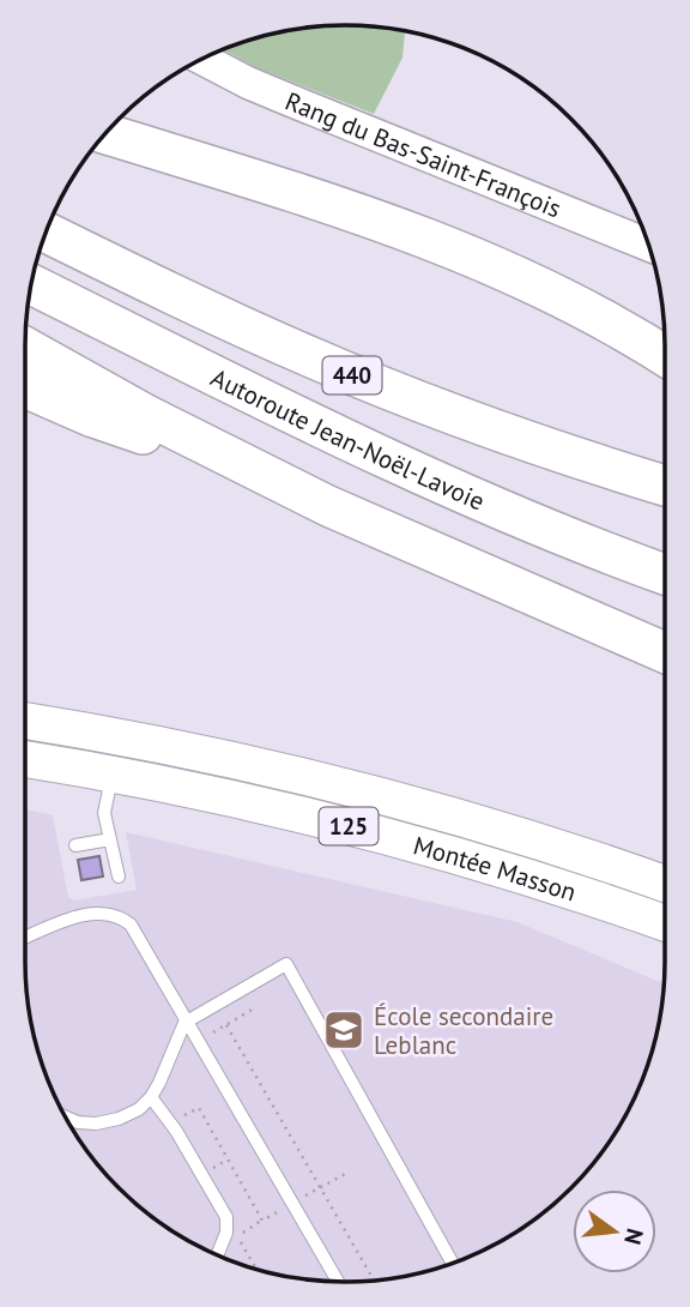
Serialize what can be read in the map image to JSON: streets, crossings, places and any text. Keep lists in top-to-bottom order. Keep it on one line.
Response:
{"streets":{"highway":["440","Autoroute Jean-Noël-Lavoie"],"main road":["125","Montée Masson"],"street":["Rang du Bas-Saint-François"]},"places":{"school or university":["École secondaire Leblanc"]},"north":"right"}
